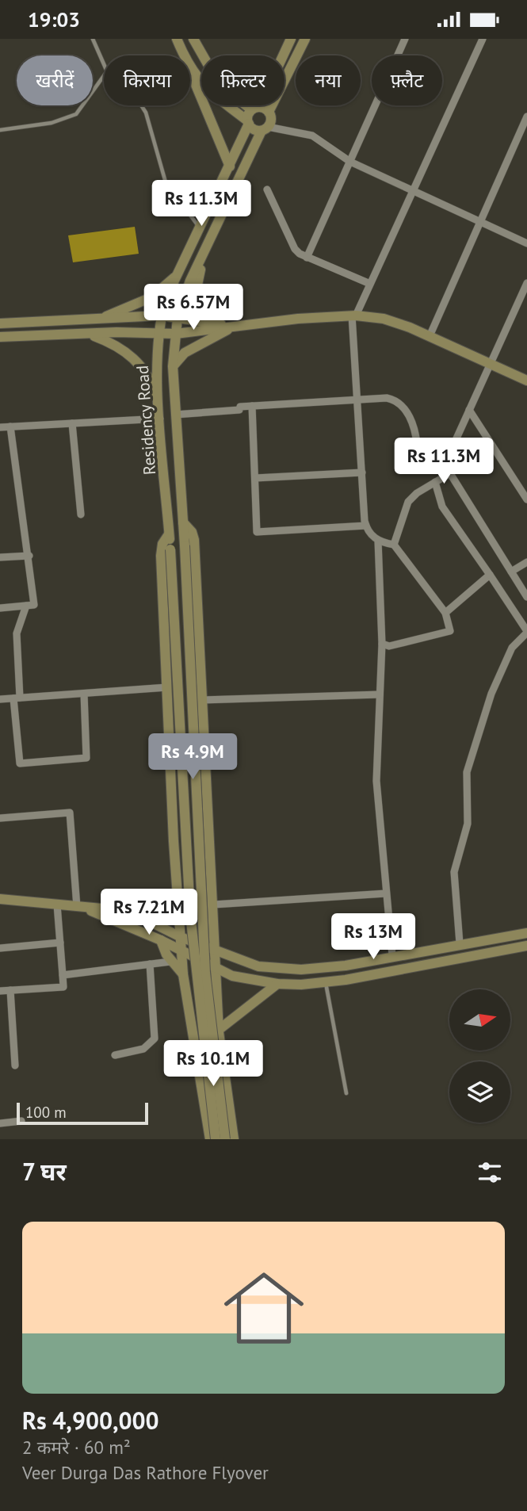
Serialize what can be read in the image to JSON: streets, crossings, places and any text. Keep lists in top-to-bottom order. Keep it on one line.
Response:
{"streets":{"street":["Residency Road"]},"scale_bar":"100 m","north":"right","page":{"status":"19:03","chip":["खरीदें","किराया","फ़िल्टर","नया","फ़्लैट"],"price":["Rs 11.3M","Rs 6.57M","Rs 11.3M","Rs 4.9M","Rs 7.21M","Rs 13M","Rs 10.1M"],"scale":"100 m","heading":"7 घर","list":[{"name":"Rs 4,900,000","note":"2 कमरे · 60 m² · Veer Durga Das Rathore Flyover"}]}}
